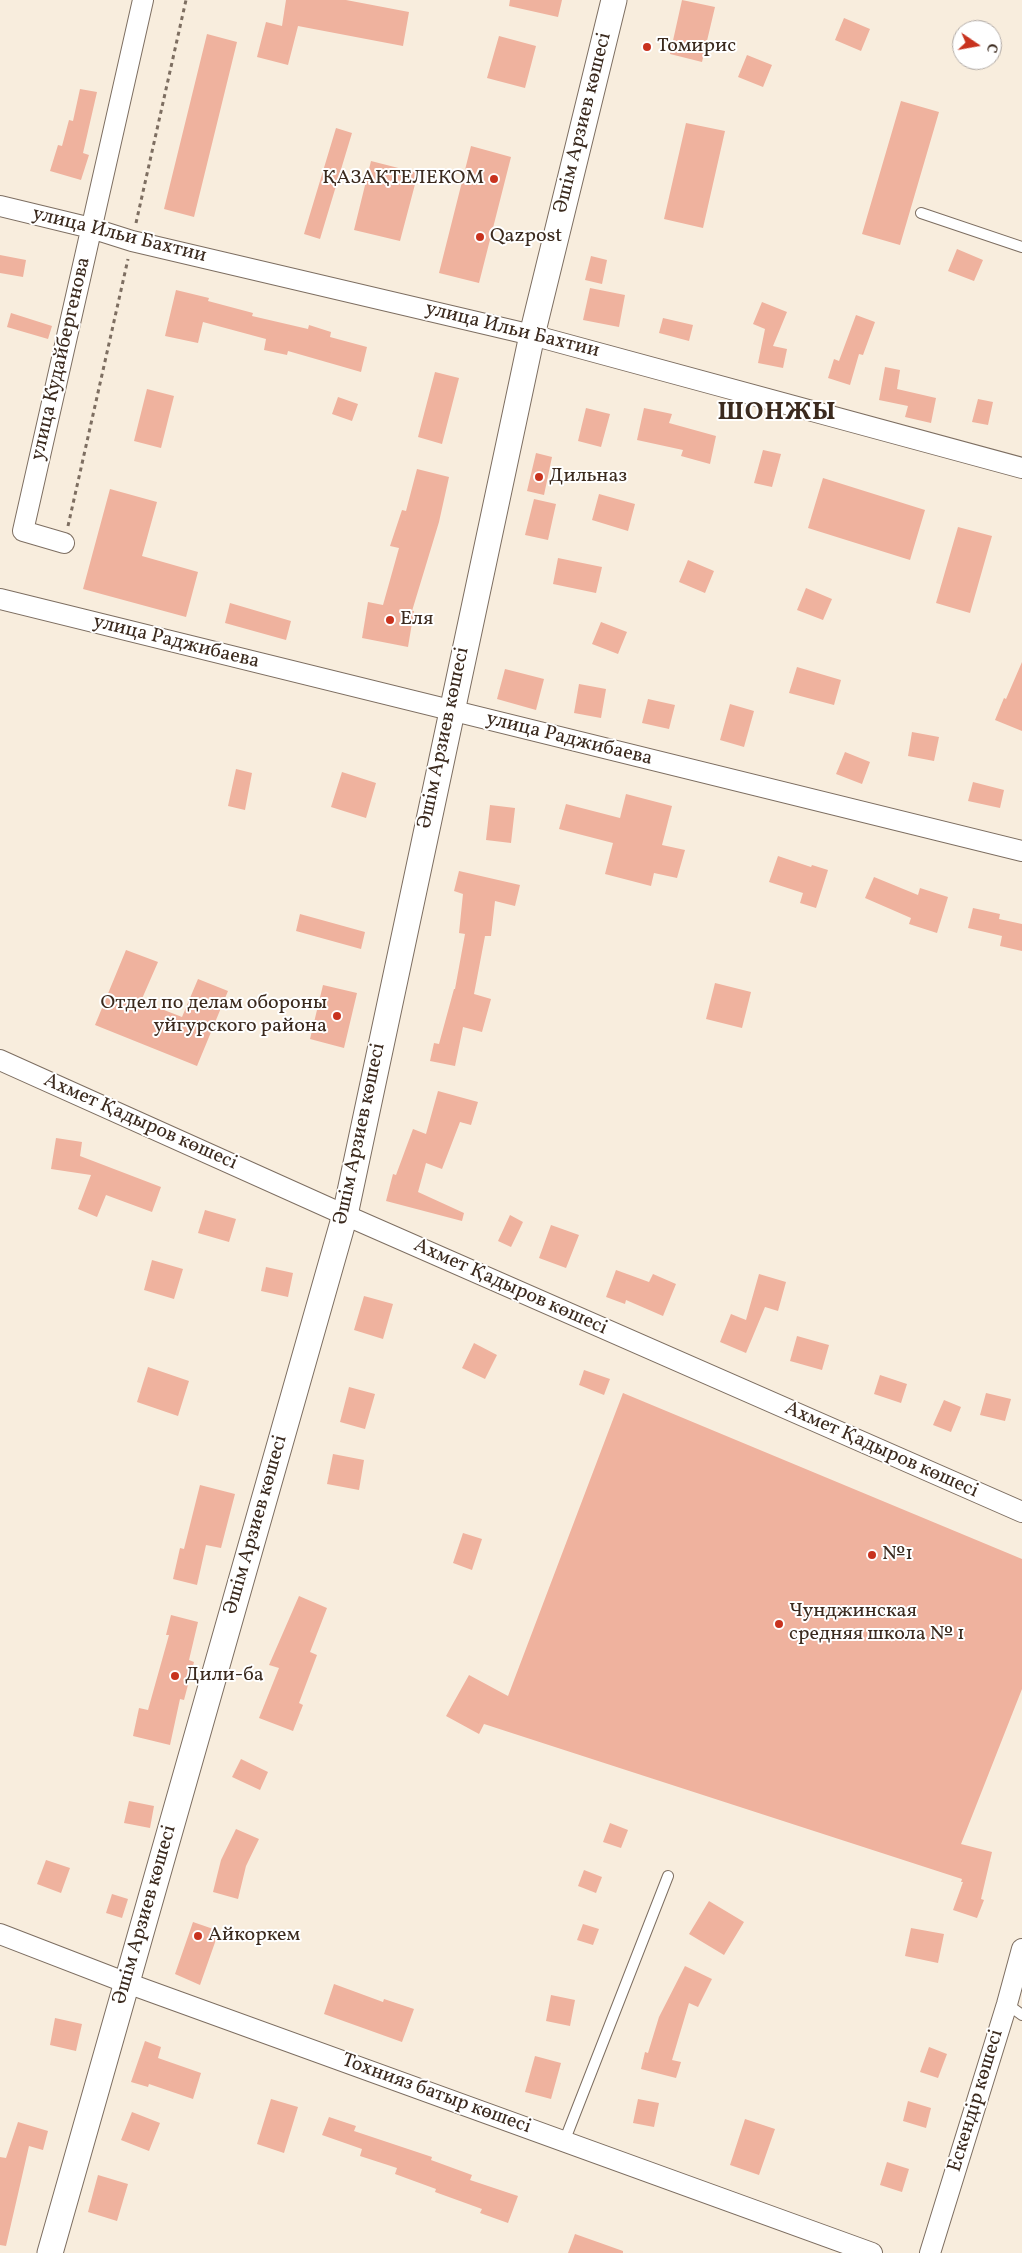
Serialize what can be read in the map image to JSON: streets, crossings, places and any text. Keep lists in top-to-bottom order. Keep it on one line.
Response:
{"streets":{"street":["Әшім Арзиев көшесі","улица Ильи Бахтии","улица Кудайбергенова","улица Раджибаева","Ахмет Қадыров көшесі","Тохнияз батыр көшесі","Ескендір көшесі"]},"crossings":[["Әшім Арзиев көшесі","улица Ильи Бахтии"],["Әшім Арзиев көшесі","улица Раджибаева"],["Әшім Арзиев көшесі","Ахмет Қадыров көшесі"],["Әшім Арзиев көшесі","Тохнияз батыр көшесі"],["улица Ильи Бахтии","улица Кудайбергенова"]],"districts":["ШОНЖЫ"],"places":["Томирис","ҚАЗАҚТЕЛЕКОМ","Qazpost","Дильназ","Еля","Отдел по делам обороны уйгурского района","№1","Чунджинская средняя школа № 1","Дили-ба","Айкоркем"],"north":"right"}
